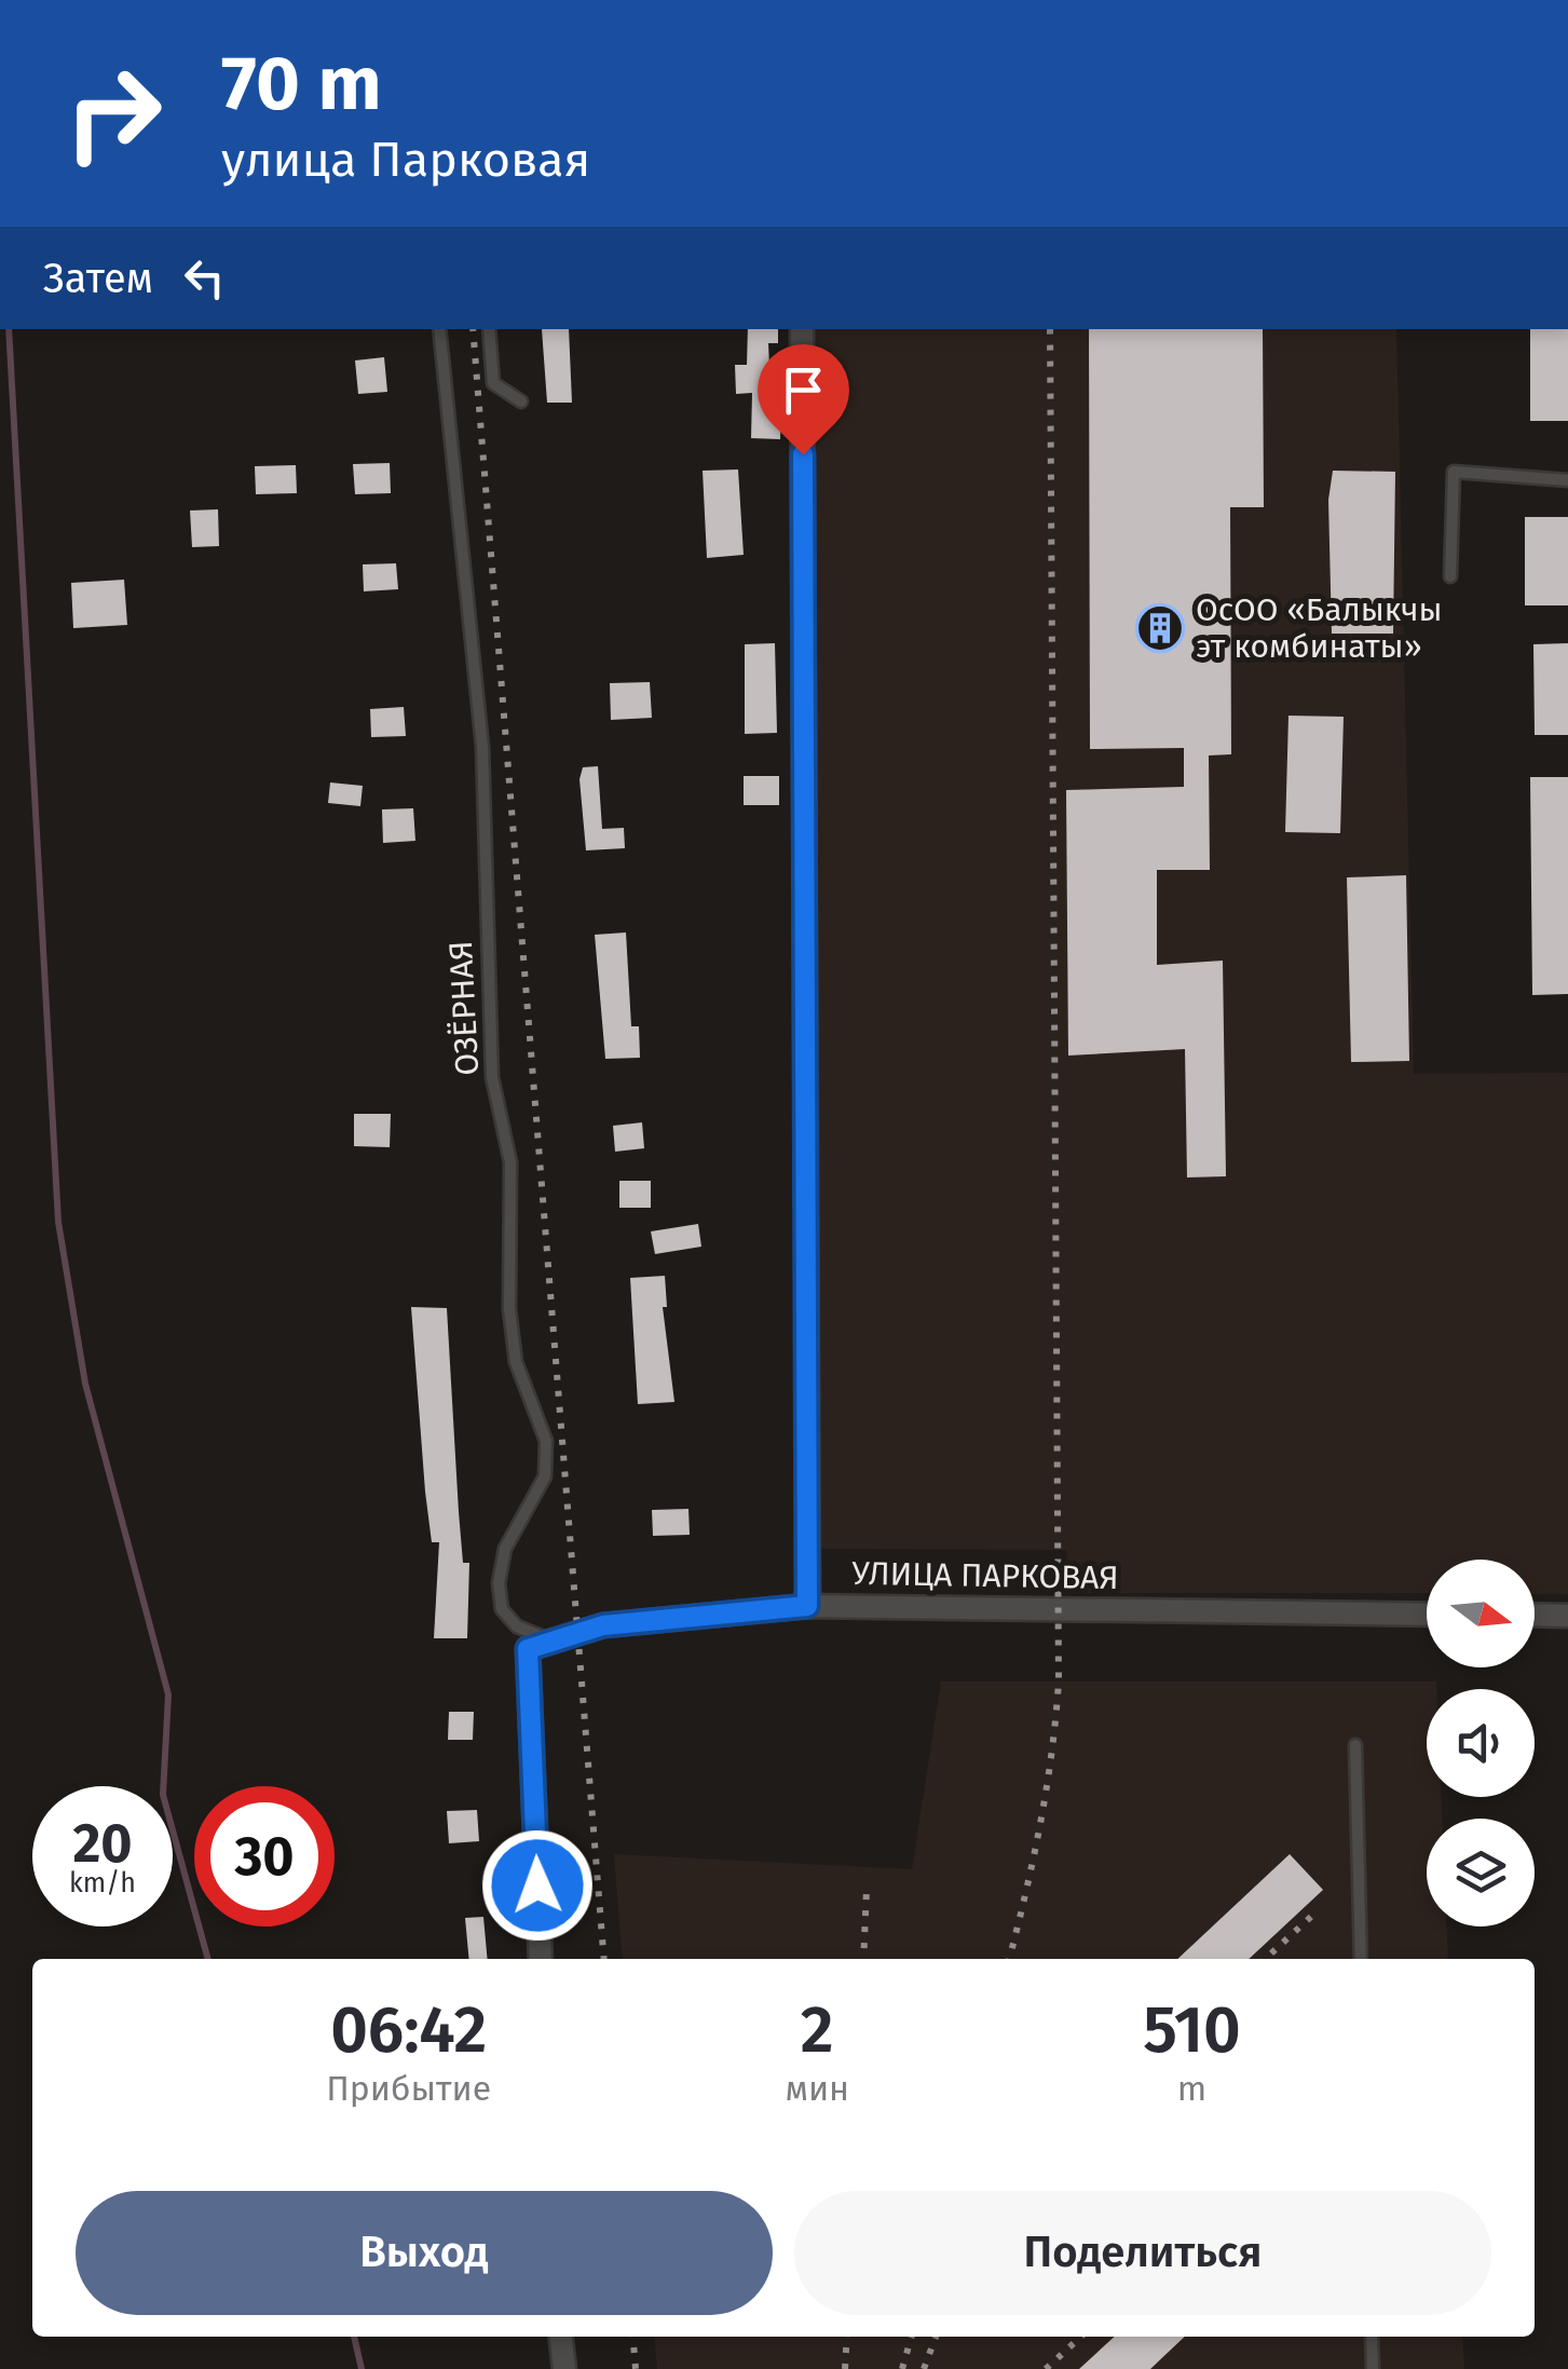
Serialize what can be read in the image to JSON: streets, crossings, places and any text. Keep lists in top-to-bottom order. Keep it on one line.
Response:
{"streets":{"street":["УЛИЦА ПАРКОВАЯ"],"lane":["ОЗЁРНАЯ"]},"crossings":[["ОЗЁРНАЯ","УЛИЦА ПАРКОВАЯ"]],"places":{"building":["ОсОО «Балыкчы эт комбинаты»"]},"north":"right","page":{"turn":["70 m","улица Парковая"],"then":"Затем","speed":"20 km/h","limit":"30","eta":["06:42","Прибытие","2","мин","510","m"],"buttons":["Выход","Поделиться"]}}
